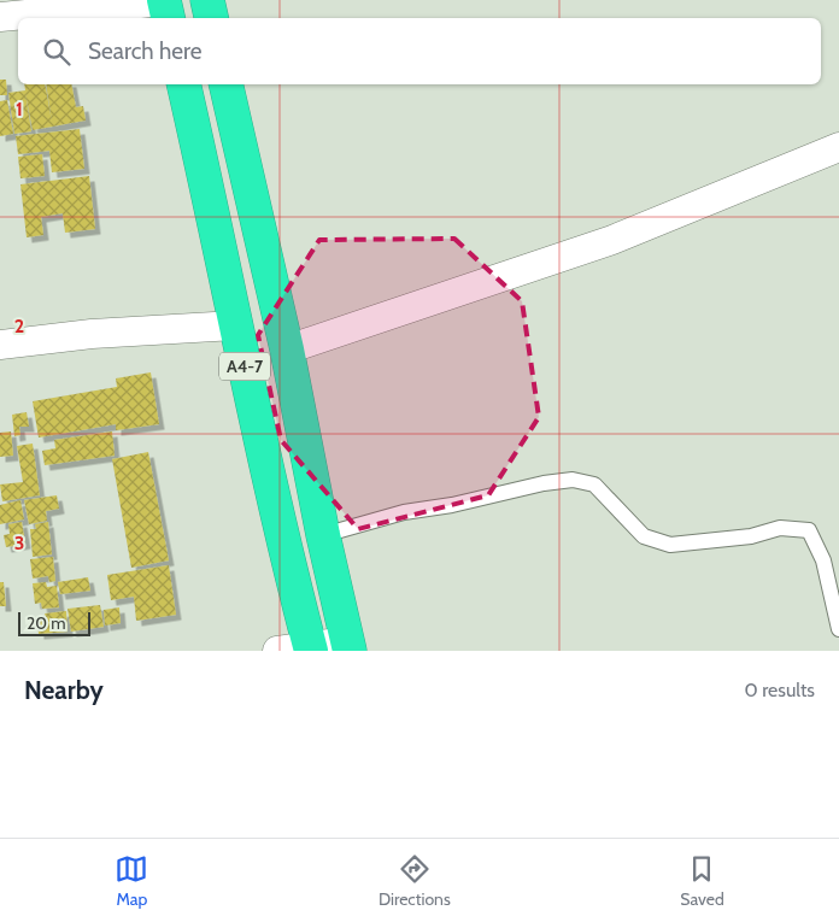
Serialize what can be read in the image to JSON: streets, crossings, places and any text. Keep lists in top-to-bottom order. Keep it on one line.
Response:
{"streets":{"highway":["A4-7"]},"scale_bar":"20 m","page":{"search":"Search here","scale":"20 m","heading":["Nearby","0 results"],"nav":["Map","Directions","Saved"]},"grid":{"rows":["1","2","3"]}}
